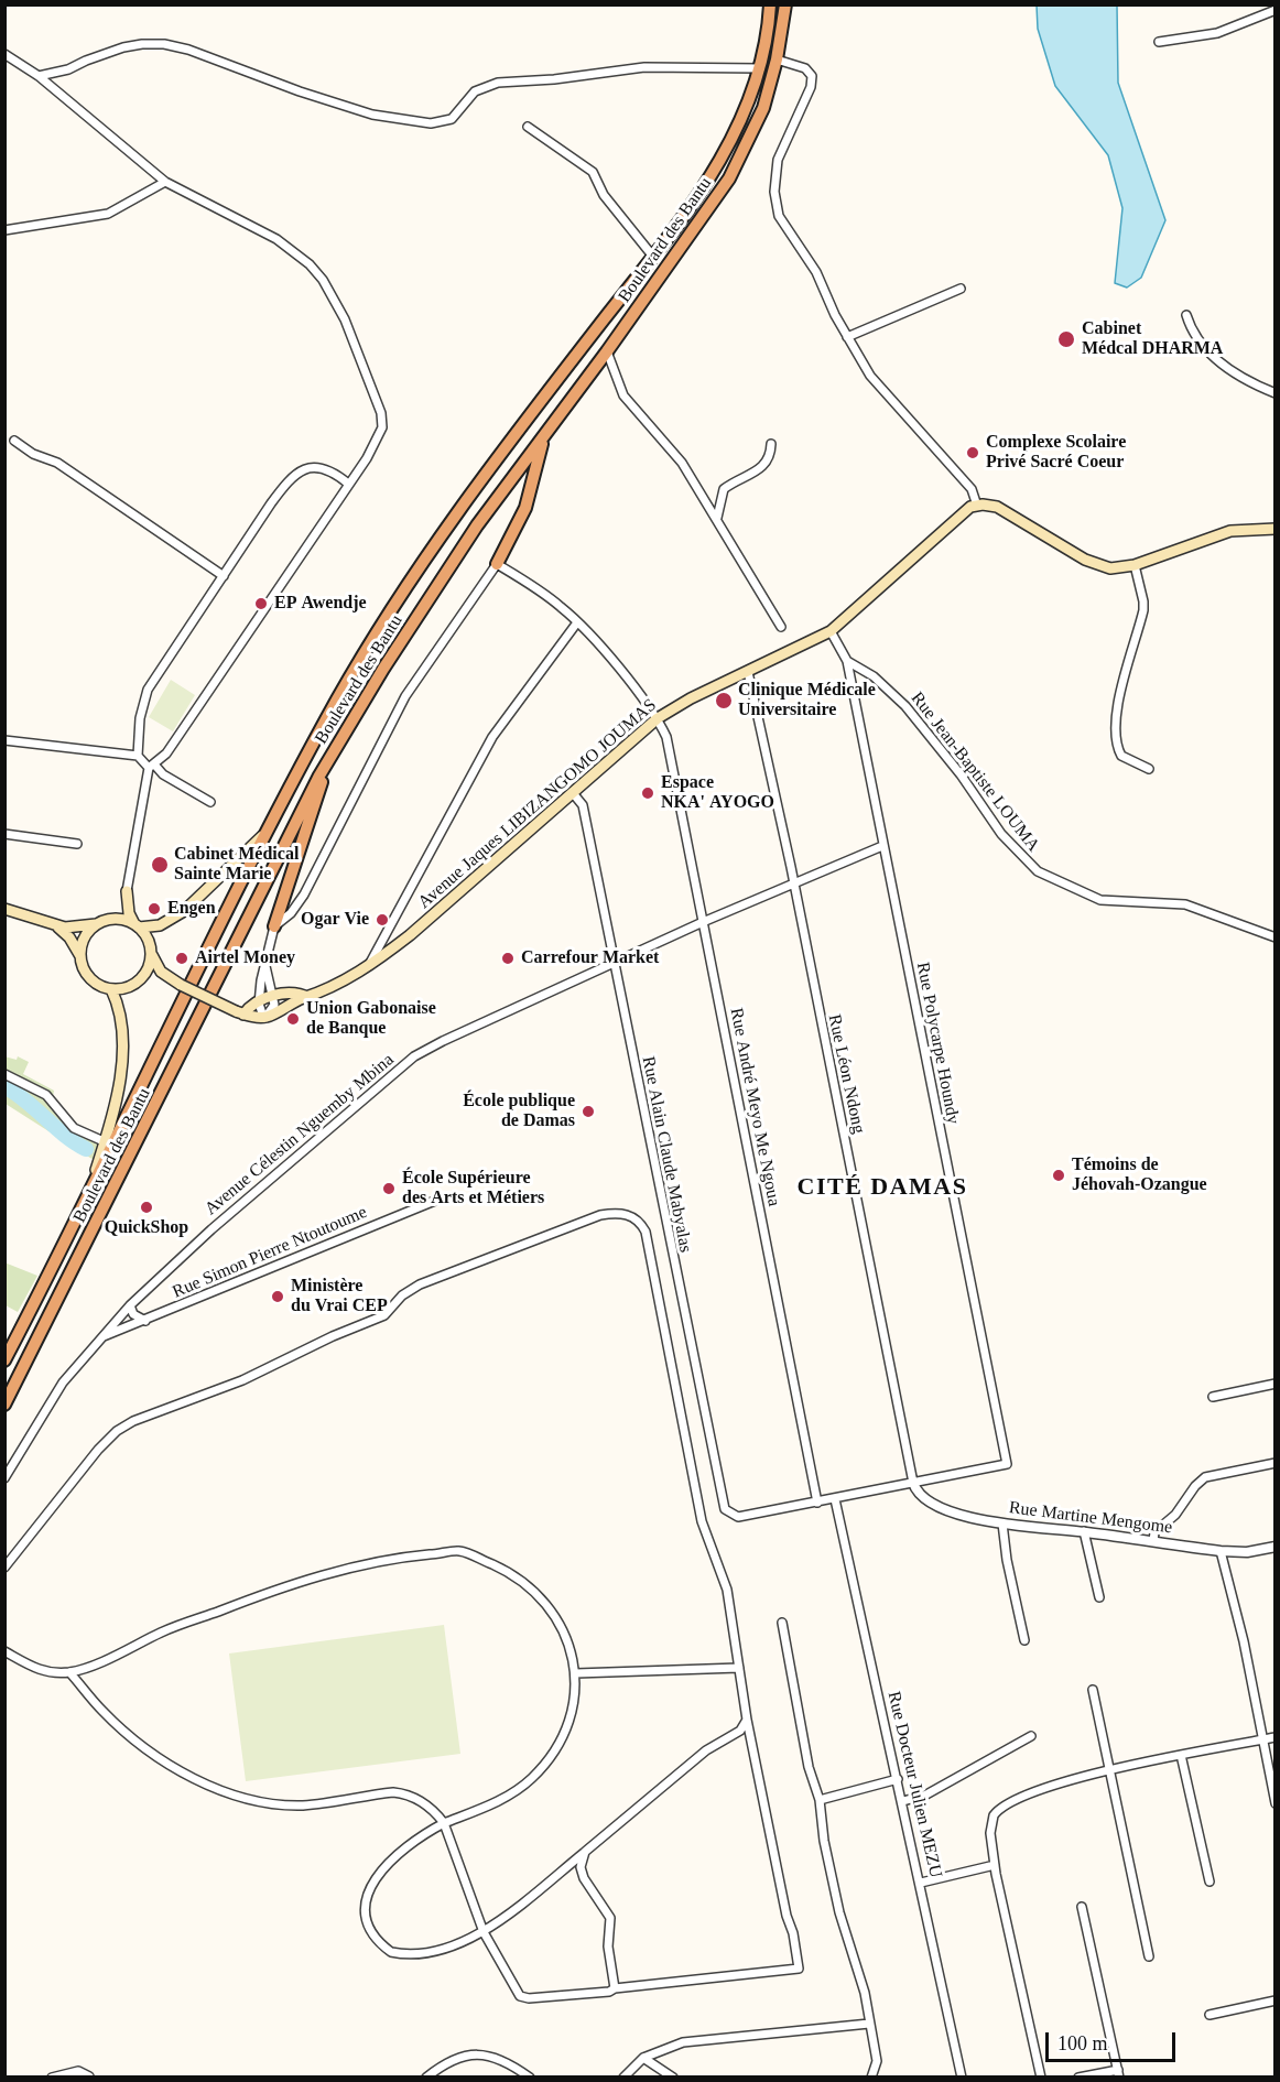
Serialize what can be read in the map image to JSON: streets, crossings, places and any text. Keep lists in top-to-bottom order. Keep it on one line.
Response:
{"streets":{"highway":["Boulevard des Bantu"],"main road":["Avenue Jaques LIBIZANGOMO JOUMAS"],"street":["Rue Jean-Baptiste LOUMA","Rue Polycarpe Houndy","Rue Léon Ndong","Rue André Meyo Me Ngoua","Avenue Célestin Nguemby Mbina","Rue Alain Claude Mabyalas","Rue Simon Pierre Ntoutoume","Rue Martine Mengome","Rue Docteur Julien MEZU"]},"crossings":[["Rue Jean-Baptiste LOUMA","Rue Polycarpe Houndy"],["Avenue Jaques LIBIZANGOMO JOUMAS","Rue Polycarpe Houndy"],["Avenue Jaques LIBIZANGOMO JOUMAS","Rue Léon Ndong"],["Avenue Jaques LIBIZANGOMO JOUMAS","Rue André Meyo Me Ngoua"],["Avenue Jaques LIBIZANGOMO JOUMAS","Rue Alain Claude Mabyalas"],["Rue Polycarpe Houndy","Rue Léon Ndong"],["Rue Polycarpe Houndy","Avenue Célestin Nguemby Mbina"],["Rue Polycarpe Houndy","Rue Martine Mengome"],["Rue Léon Ndong","Avenue Célestin Nguemby Mbina"],["Rue Léon Ndong","Rue Martine Mengome"],["Rue André Meyo Me Ngoua","Avenue Célestin Nguemby Mbina"],["Rue André Meyo Me Ngoua","Rue Alain Claude Mabyalas"],["Avenue Célestin Nguemby Mbina","Rue Alain Claude Mabyalas"],["Avenue Célestin Nguemby Mbina","Rue Simon Pierre Ntoutoume"]],"districts":["CITÉ DAMAS"],"places":["Cabinet Médcal DHARMA","Complexe Scolaire Privé Sacré Coeur","EP Awendje","Clinique Médicale Universitaire","Espace NKA' AYOGO","Cabinet Médical Sainte Marie","Engen","Ogar Vie","Airtel Money","Carrefour Market","Union Gabonaise de Banque","École publique de Damas","Témoins de Jéhovah-Ozangue","École Supérieure des Arts et Métiers","QuickShop","Ministère du Vrai CEP"],"scale_bar":"100 m"}
